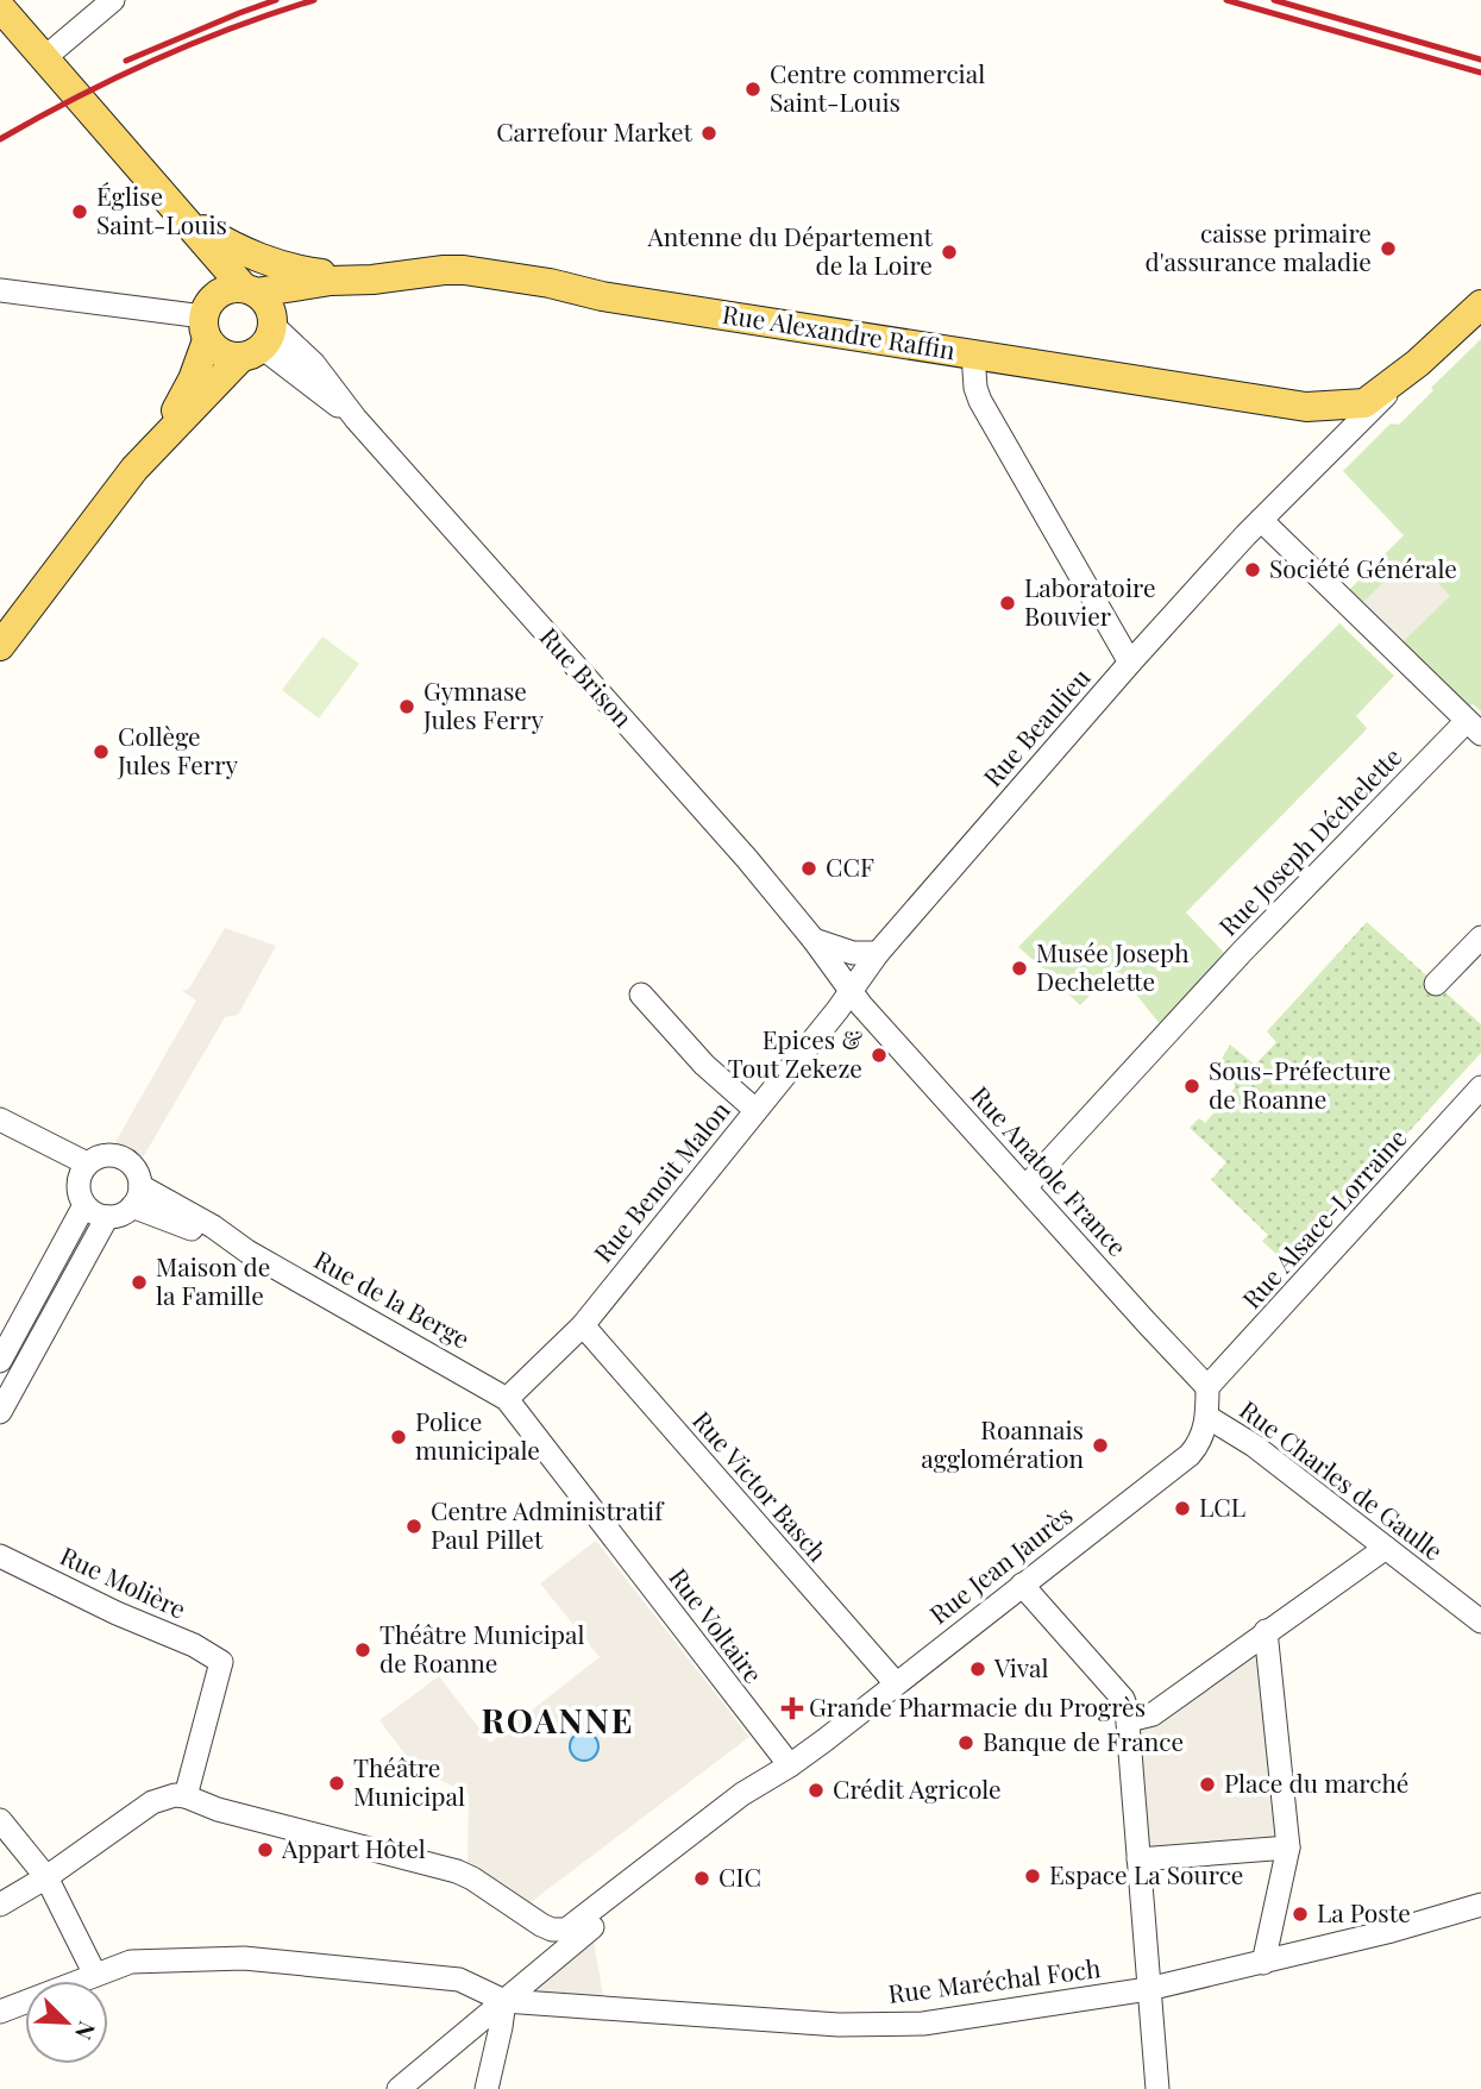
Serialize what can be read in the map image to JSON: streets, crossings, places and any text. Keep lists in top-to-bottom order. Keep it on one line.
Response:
{"streets":{"main road":["Rue Alexandre Raffin","Rue Brison"],"street":["Rue Beaulieu","Rue Joseph Déchelette","Rue Anatole France","Rue Benoit Malon","Rue Alsace-Lorraine","Rue de la Berge","Rue Charles de Gaulle","Rue Victor Basch","Rue Jean Jaurès","Rue Molière","Rue Voltaire","Rue Maréchal Foch"]},"crossings":[["Rue Alexandre Raffin","Rue Brison"],["Rue Alexandre Raffin","Rue Beaulieu"],["Rue Brison","Rue Beaulieu"],["Rue Brison","Rue Anatole France"],["Rue Brison","Rue Benoit Malon"],["Rue Beaulieu","Rue Anatole France"],["Rue Beaulieu","Rue Benoit Malon"],["Rue Joseph Déchelette","Rue Anatole France"],["Rue Anatole France","Rue Benoit Malon"],["Rue Anatole France","Rue Alsace-Lorraine"],["Rue Anatole France","Rue Jean Jaurès"],["Rue Benoit Malon","Rue de la Berge"],["Rue Benoit Malon","Rue Victor Basch"],["Rue Benoit Malon","Rue Voltaire"],["Rue Alsace-Lorraine","Rue Jean Jaurès"],["Rue de la Berge","Rue Voltaire"],["Rue Charles de Gaulle","Rue Jean Jaurès"],["Rue Victor Basch","Rue Jean Jaurès"],["Rue Jean Jaurès","Rue Voltaire"],["Rue Jean Jaurès","Rue Maréchal Foch"]],"districts":["ROANNE"],"places":{"other":["Centre commercial Saint-Louis","Carrefour Market","Église Saint-Louis","caisse primaire d'assurance maladie","Antenne du Département de la Loire","Société Générale","Laboratoire Bouvier","Gymnase Jules Ferry","Collège Jules Ferry","CCF","Musée Joseph Dechelette","Epices & Tout Zekeze","Sous-Préfecture de Roanne","Maison de la Famille","Police municipale","Roannais agglomération","LCL","Centre Administratif Paul Pillet","Théâtre Municipal de Roanne","Vival","Banque de France","Théâtre Municipal","Place du marché","Crédit Agricole","Appart Hôtel","Espace La Source","CIC","La Poste"],"health":["Grande Pharmacie du Progrès"]},"north":"bottom right"}
